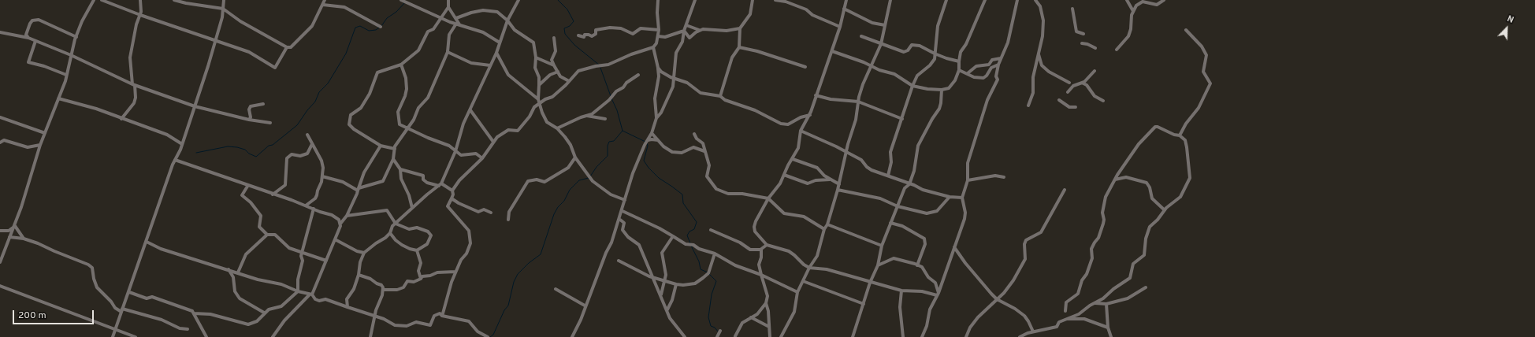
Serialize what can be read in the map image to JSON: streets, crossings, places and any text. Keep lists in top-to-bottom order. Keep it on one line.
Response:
{"scale_bar":"200 m","north":"top right"}
